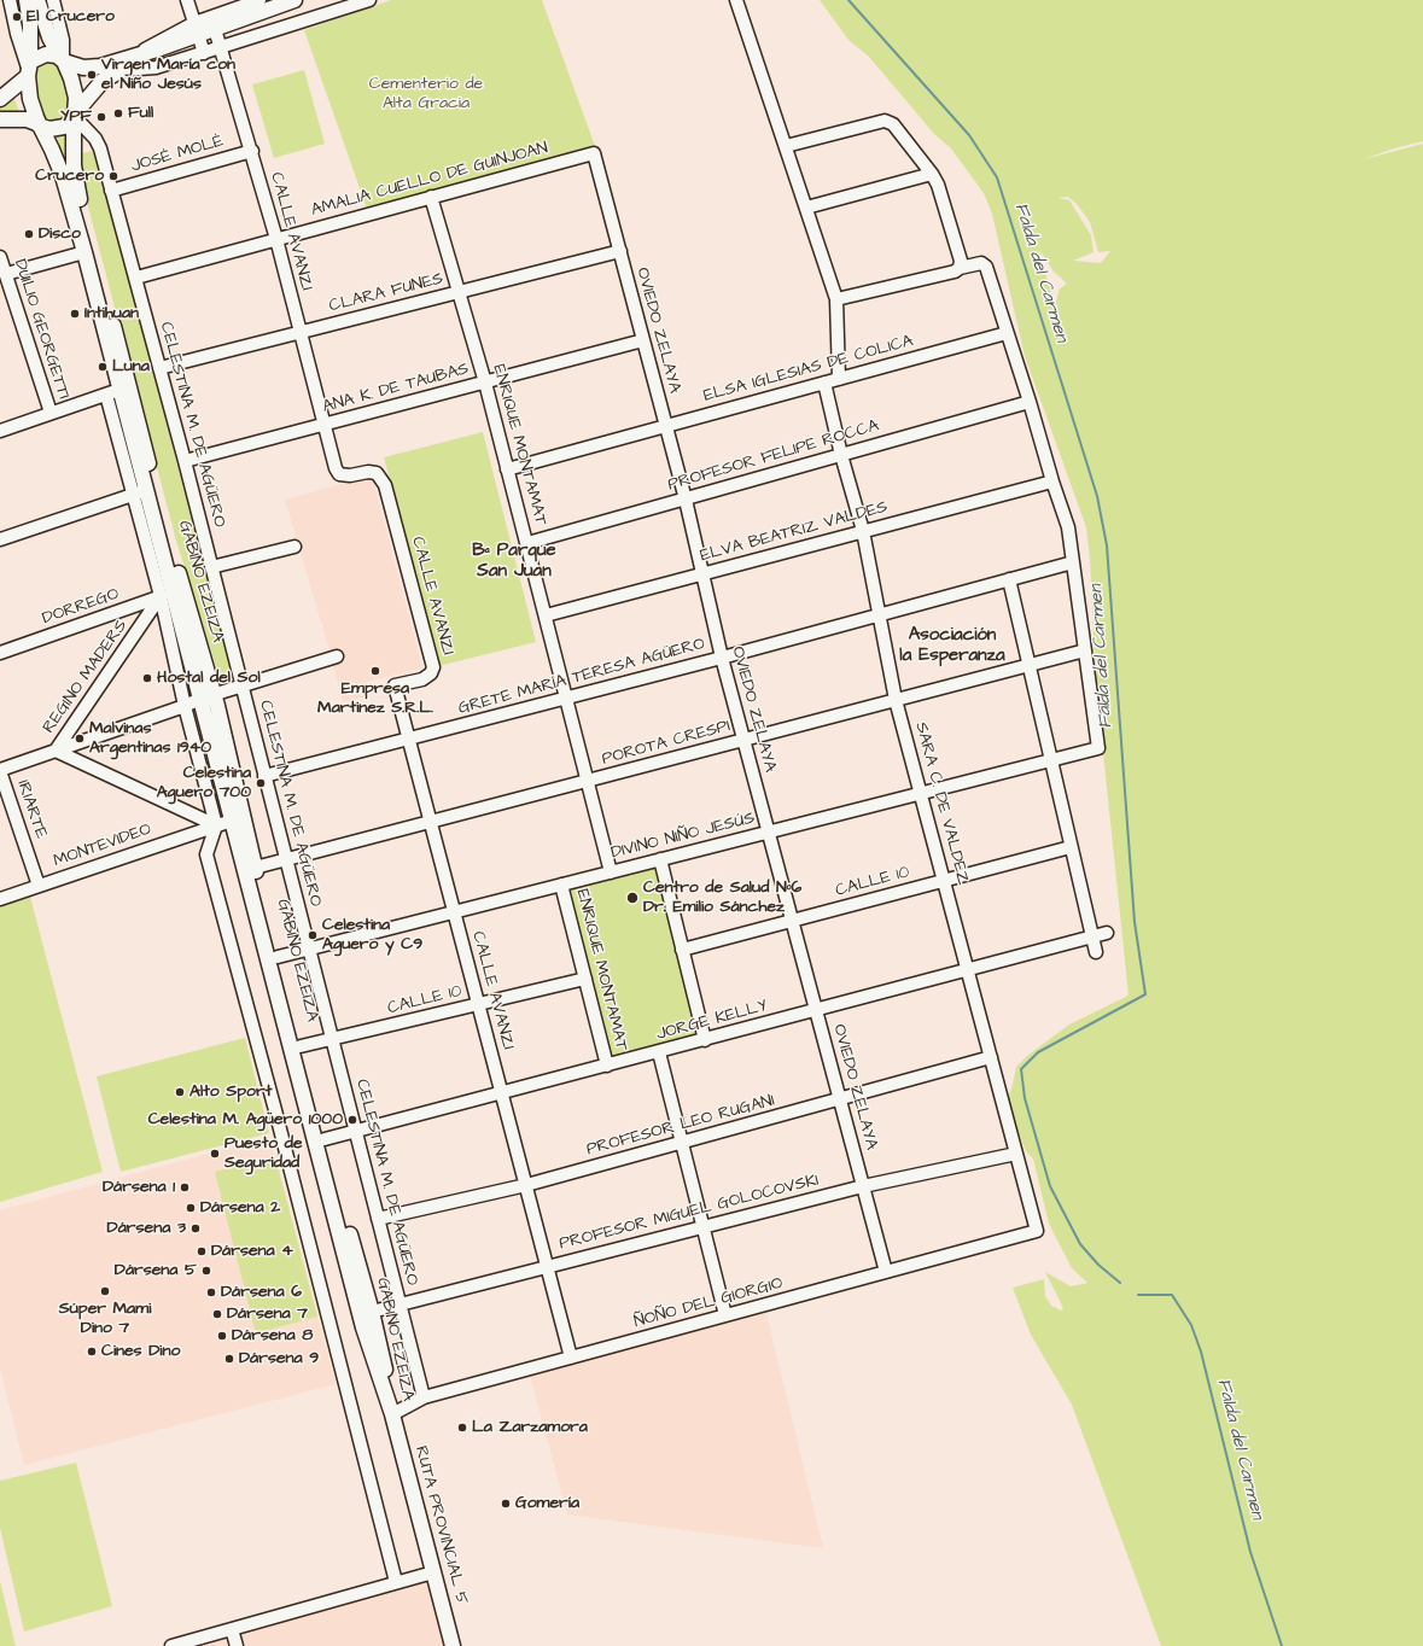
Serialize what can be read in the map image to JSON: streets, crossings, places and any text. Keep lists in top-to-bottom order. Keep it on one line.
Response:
{"streets":{"main road":["GABINO EZEIZA","RUTA PROVINCIAL 5"],"street":["JOSÉ MOLÉ","AMALIA CUELLO DE GUINJOAN","CALLE AVANZI","CLARA FUNES","DUILIO GEORGETTI","OVIEDO ZELAYA","ELSA IGLESIAS DE COLICA","ANA K. DE TAUBAS","CELESTINA M. DE AGÜERO","ENRIQUE MONTAMAT","PROFESOR FELIPE ROCCA","ELVA BEATRIZ VALDES","DORREGO","REGINO MADERS","GRETE MARÍA TERESA AGÜERO","POROTA CRESPI","SARA C. DE VALDEZ","IRIARTE","DIVINO NIÑO JESÚS","MONTEVIDEO","CALLE 10","JORGE KELLY","PROFESOR LEO RUGANI","PROFESOR MIGUEL GOLOCOVSKI","ÑOÑO DEL GIORGIO"]},"crossings":[["JOSÉ MOLÉ","CALLE AVANZI"],["JOSÉ MOLÉ","CELESTINA M. DE AGÜERO"],["AMALIA CUELLO DE GUINJOAN","CALLE AVANZI"],["AMALIA CUELLO DE GUINJOAN","OVIEDO ZELAYA"],["AMALIA CUELLO DE GUINJOAN","CELESTINA M. DE AGÜERO"],["AMALIA CUELLO DE GUINJOAN","ENRIQUE MONTAMAT"],["CALLE AVANZI","CLARA FUNES"],["CALLE AVANZI","ANA K. DE TAUBAS"],["CALLE AVANZI","GRETE MARÍA TERESA AGÜERO"],["CALLE AVANZI","POROTA CRESPI"],["CALLE AVANZI","DIVINO NIÑO JESÚS"],["CALLE AVANZI","CALLE 10"],["CALLE AVANZI","JORGE KELLY"],["CALLE AVANZI","PROFESOR LEO RUGANI"],["CALLE AVANZI","PROFESOR MIGUEL GOLOCOVSKI"],["CALLE AVANZI","ÑOÑO DEL GIORGIO"],["CLARA FUNES","OVIEDO ZELAYA"],["CLARA FUNES","CELESTINA M. DE AGÜERO"],["CLARA FUNES","ENRIQUE MONTAMAT"],["OVIEDO ZELAYA","ELSA IGLESIAS DE COLICA"],["OVIEDO ZELAYA","ANA K. DE TAUBAS"],["OVIEDO ZELAYA","PROFESOR FELIPE ROCCA"],["OVIEDO ZELAYA","ELVA BEATRIZ VALDES"],["OVIEDO ZELAYA","GRETE MARÍA TERESA AGÜERO"],["OVIEDO ZELAYA","POROTA CRESPI"],["OVIEDO ZELAYA","DIVINO NIÑO JESÚS"],["OVIEDO ZELAYA","CALLE 10"],["OVIEDO ZELAYA","JORGE KELLY"],["OVIEDO ZELAYA","PROFESOR LEO RUGANI"],["OVIEDO ZELAYA","PROFESOR MIGUEL GOLOCOVSKI"],["OVIEDO ZELAYA","ÑOÑO DEL GIORGIO"],["ELSA IGLESIAS DE COLICA","ENRIQUE MONTAMAT"],["ELSA IGLESIAS DE COLICA","SARA C. DE VALDEZ"],["ANA K. DE TAUBAS","CELESTINA M. DE AGÜERO"],["ANA K. DE TAUBAS","ENRIQUE MONTAMAT"],["CELESTINA M. DE AGÜERO","GABINO EZEIZA"],["CELESTINA M. DE AGÜERO","GRETE MARÍA TERESA AGÜERO"],["CELESTINA M. DE AGÜERO","POROTA CRESPI"],["CELESTINA M. DE AGÜERO","DIVINO NIÑO JESÚS"],["CELESTINA M. DE AGÜERO","CALLE 10"],["CELESTINA M. DE AGÜERO","JORGE KELLY"],["CELESTINA M. DE AGÜERO","PROFESOR LEO RUGANI"],["CELESTINA M. DE AGÜERO","PROFESOR MIGUEL GOLOCOVSKI"],["CELESTINA M. DE AGÜERO","ÑOÑO DEL GIORGIO"],["ENRIQUE MONTAMAT","PROFESOR FELIPE ROCCA"],["ENRIQUE MONTAMAT","ELVA BEATRIZ VALDES"],["ENRIQUE MONTAMAT","GRETE MARÍA TERESA AGÜERO"],["ENRIQUE MONTAMAT","POROTA CRESPI"],["ENRIQUE MONTAMAT","DIVINO NIÑO JESÚS"],["ENRIQUE MONTAMAT","CALLE 10"],["ENRIQUE MONTAMAT","JORGE KELLY"],["PROFESOR FELIPE ROCCA","SARA C. DE VALDEZ"],["ELVA BEATRIZ VALDES","SARA C. DE VALDEZ"],["GABINO EZEIZA","DORREGO"],["GABINO EZEIZA","REGINO MADERS"],["GABINO EZEIZA","POROTA CRESPI"],["GABINO EZEIZA","DIVINO NIÑO JESÚS"],["GABINO EZEIZA","MONTEVIDEO"],["GABINO EZEIZA","CALLE 10"],["GABINO EZEIZA","JORGE KELLY"],["GABINO EZEIZA","PROFESOR MIGUEL GOLOCOVSKI"],["GABINO EZEIZA","ÑOÑO DEL GIORGIO"],["GABINO EZEIZA","RUTA PROVINCIAL 5"],["DORREGO","REGINO MADERS"],["REGINO MADERS","MONTEVIDEO"],["GRETE MARÍA TERESA AGÜERO","SARA C. DE VALDEZ"],["POROTA CRESPI","SARA C. DE VALDEZ"],["POROTA CRESPI","DIVINO NIÑO JESÚS"],["SARA C. DE VALDEZ","DIVINO NIÑO JESÚS"],["SARA C. DE VALDEZ","CALLE 10"],["SARA C. DE VALDEZ","JORGE KELLY"],["SARA C. DE VALDEZ","PROFESOR LEO RUGANI"],["SARA C. DE VALDEZ","PROFESOR MIGUEL GOLOCOVSKI"],["SARA C. DE VALDEZ","ÑOÑO DEL GIORGIO"],["IRIARTE","MONTEVIDEO"],["ÑOÑO DEL GIORGIO","RUTA PROVINCIAL 5"]],"districts":["Bª Parque San Juan","Asociación la Esperanza"],"water":["Falda del Carmen"],"parks":["Cementerio de Alta Gracia"],"places":["El Crucero","Virgen María con el Niño Jesús","Full","YPF","Crucero","Disco","Intihuan","Luna","Empresa Martinez S.R.L.","Hostal del Sol","Malvinas Argentinas 1940","Celestina Aguero 700","Centro de Salud Nº6 Dr. Emilio Sánchez","Celestina Aguero y C9","Alto Sport","Celestina M. Agüero 1000","Puesto de Seguridad","Dársena 1","Dársena 2","Dársena 3","Dársena 4","Dársena 5","Súper Mami Dino 7","Dársena 6","Dársena 7","Dársena 8","Cines Dino","Dársena 9","La Zarzamora","Gomería"]}
